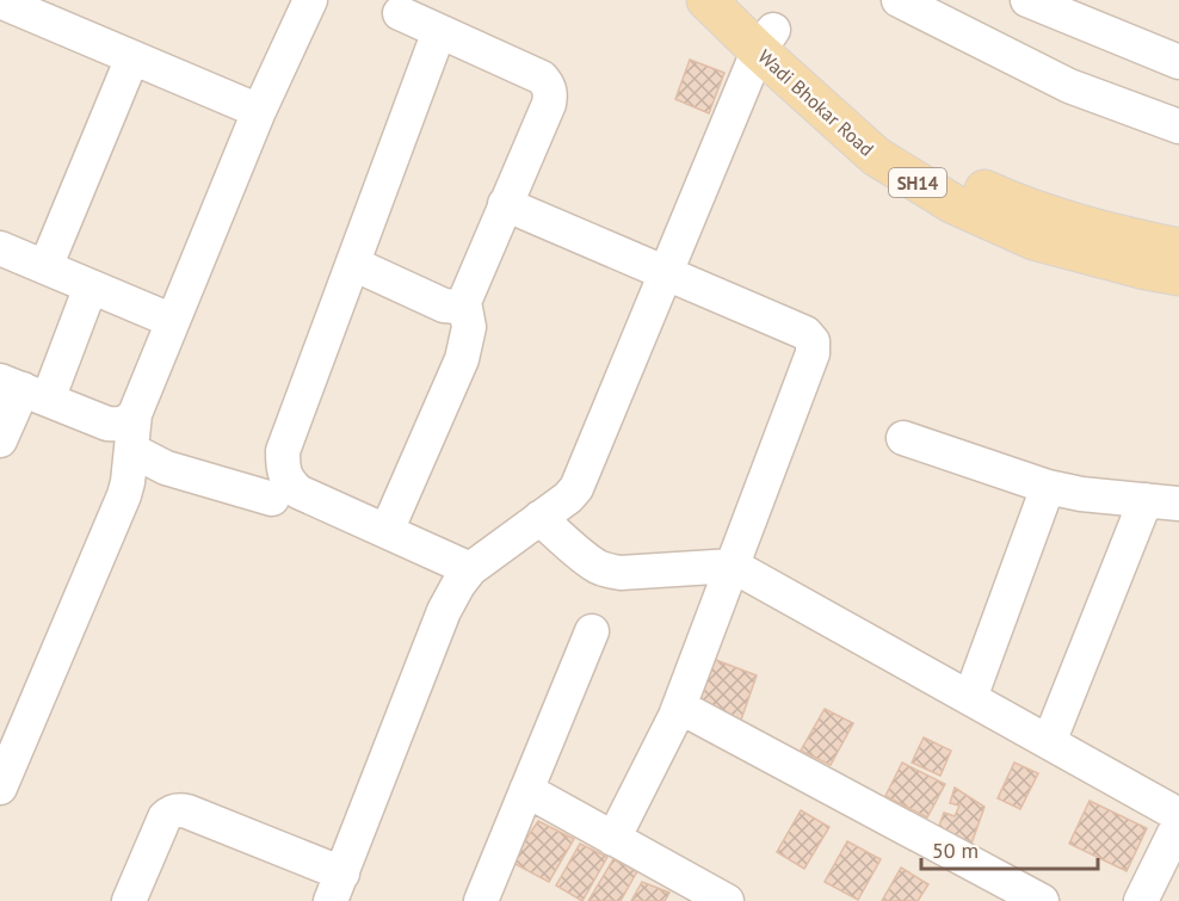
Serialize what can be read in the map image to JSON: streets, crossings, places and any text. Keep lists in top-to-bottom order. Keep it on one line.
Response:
{"streets":{"main road":["Wadi Bhokar Road","SH14"]},"scale_bar":"50 m"}
